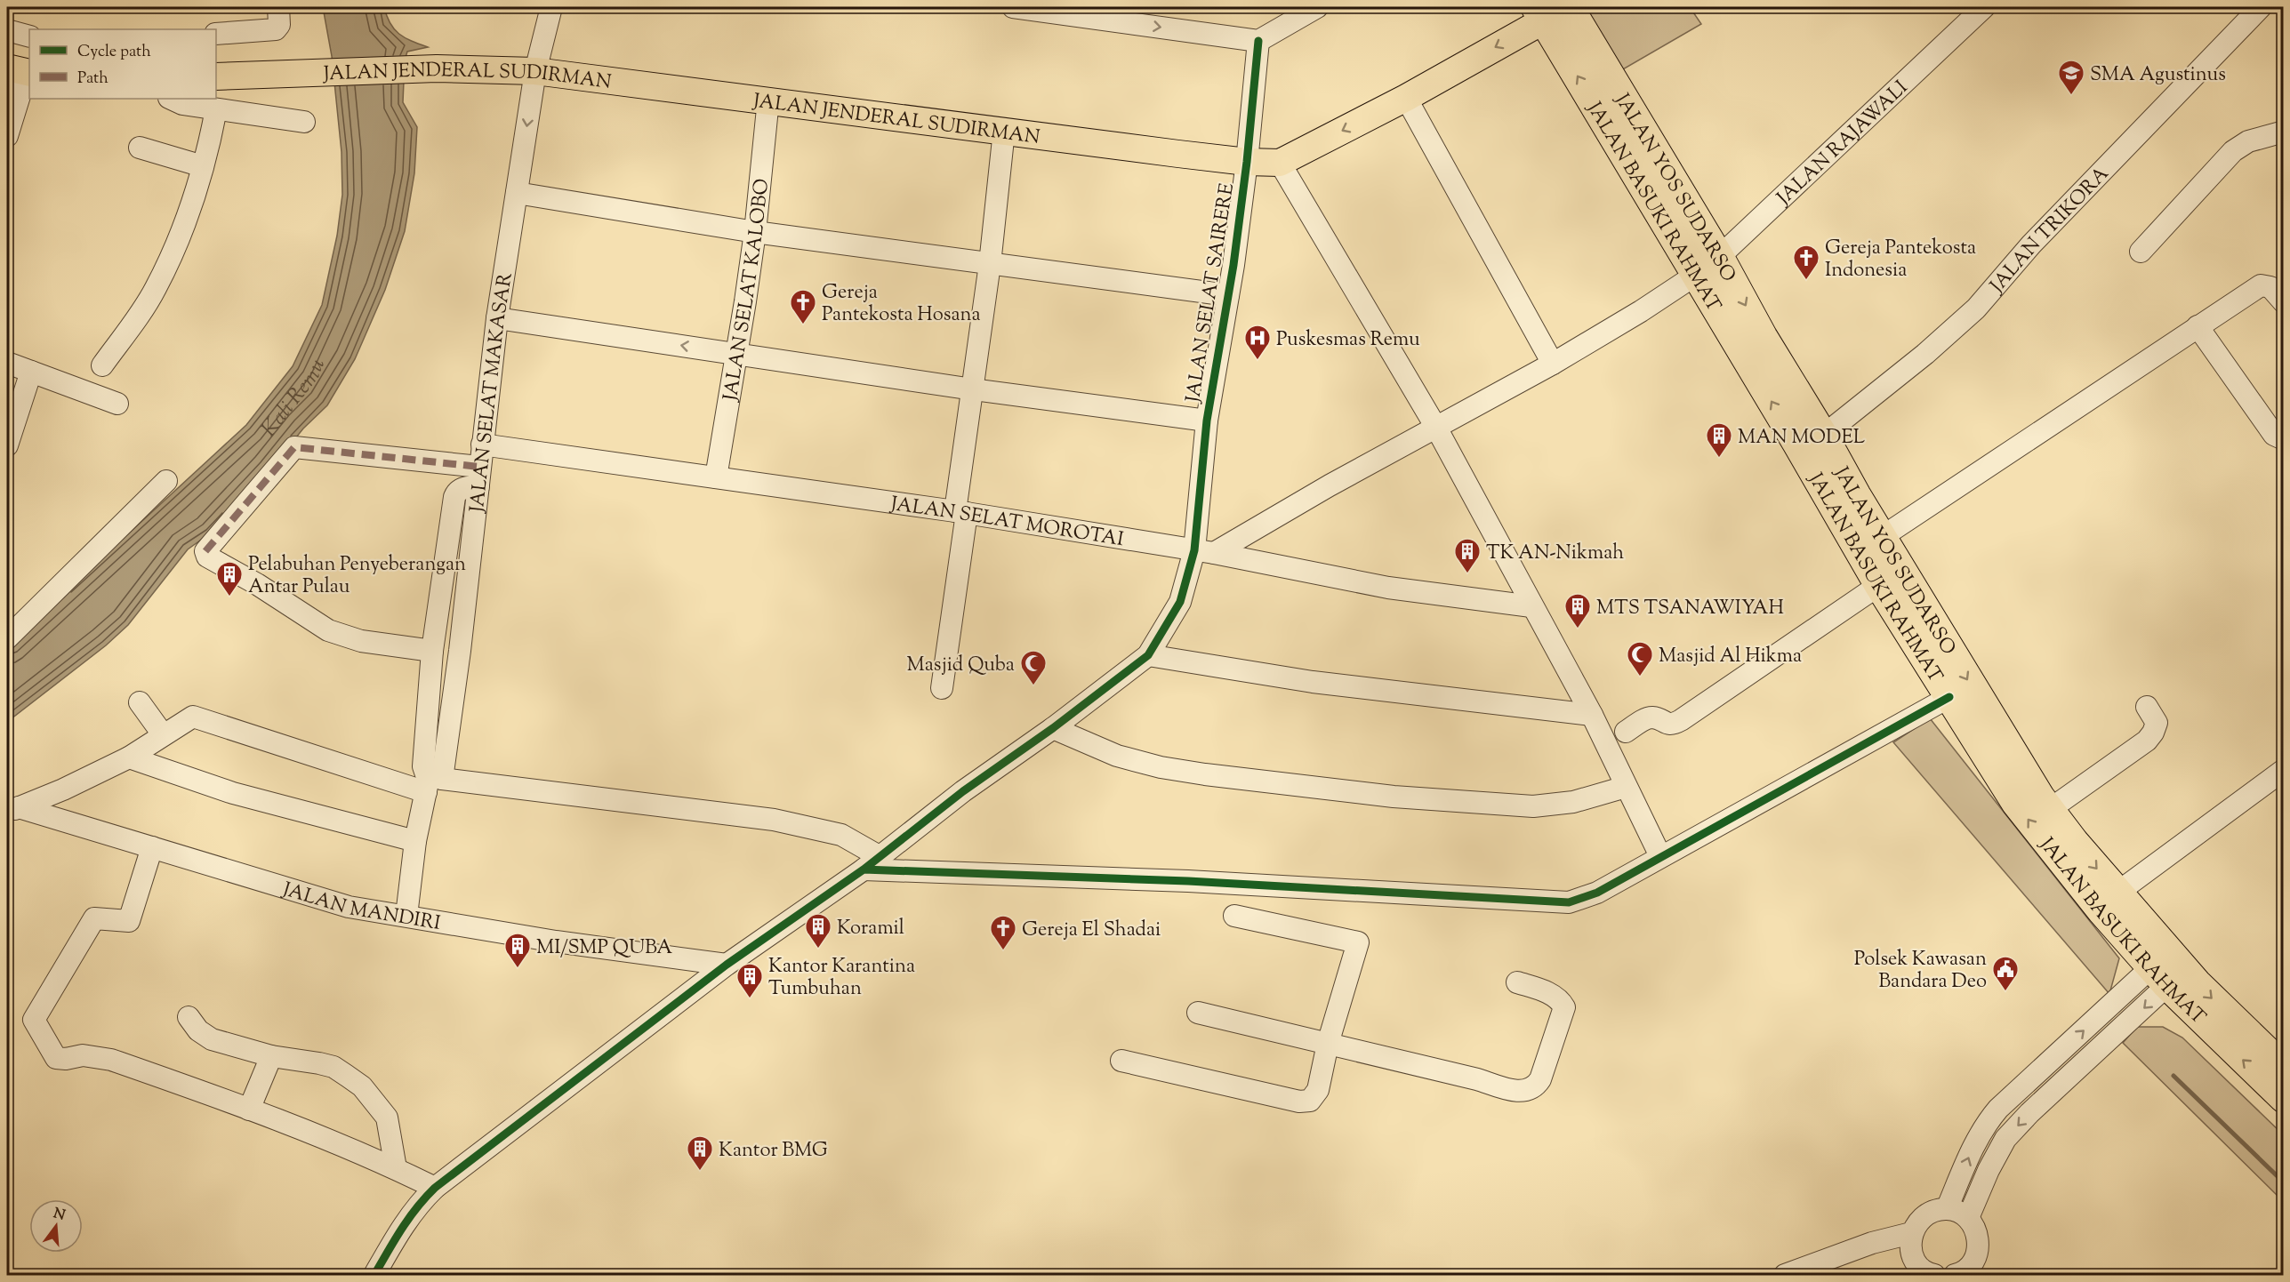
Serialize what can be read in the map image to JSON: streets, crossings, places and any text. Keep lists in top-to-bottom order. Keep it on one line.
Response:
{"streets":{"highway":["JALAN YOS SUDARSO","JALAN BASUKI RAHMAT"],"main road":["JALAN JENDERAL SUDIRMAN"],"street":["JALAN RAJAWALI","JALAN TRIKORA","JALAN SELAT KALOBO","JALAN SELAT SAIRERE","JALAN SELAT MAKASAR","JALAN SELAT MOROTAI","JALAN MANDIRI"]},"crossings":[["JALAN JENDERAL SUDIRMAN","JALAN BASUKI RAHMAT"],["JALAN JENDERAL SUDIRMAN","JALAN SELAT KALOBO"],["JALAN JENDERAL SUDIRMAN","JALAN SELAT SAIRERE"],["JALAN JENDERAL SUDIRMAN","JALAN SELAT MAKASAR"],["JALAN RAJAWALI","JALAN YOS SUDARSO"],["JALAN RAJAWALI","JALAN BASUKI RAHMAT"],["JALAN RAJAWALI","JALAN SELAT SAIRERE"],["JALAN RAJAWALI","JALAN SELAT MOROTAI"],["JALAN YOS SUDARSO","JALAN BASUKI RAHMAT"],["JALAN YOS SUDARSO","JALAN TRIKORA"],["JALAN SELAT KALOBO","JALAN SELAT MOROTAI"],["JALAN SELAT SAIRERE","JALAN SELAT MOROTAI"],["JALAN SELAT MAKASAR","JALAN SELAT MOROTAI"],["JALAN SELAT MAKASAR","JALAN MANDIRI"]],"one_way":["JALAN YOS SUDARSO","JALAN BASUKI RAHMAT"],"water":["Kali Remu"],"places":{"school or university":["SMA Agustinus"],"church":["Gereja Pantekosta Indonesia","Gereja Pantekosta Hosana","Gereja El Shadai"],"hospital":["Puskesmas Remu"],"building":["MAN MODEL","TK AN-Nikmah","Pelabuhan Penyeberangan Antar Pulau","MTS TSANAWIYAH","Koramil","MI/SMP QUBA","Kantor Karantina Tumbuhan","Kantor BMG"],"mosque":["Masjid Al Hikma","Masjid Quba"],"public building":["Polsek Kawasan Bandara Deo"]},"legend":["Cycle path","Path"],"north":"top"}
